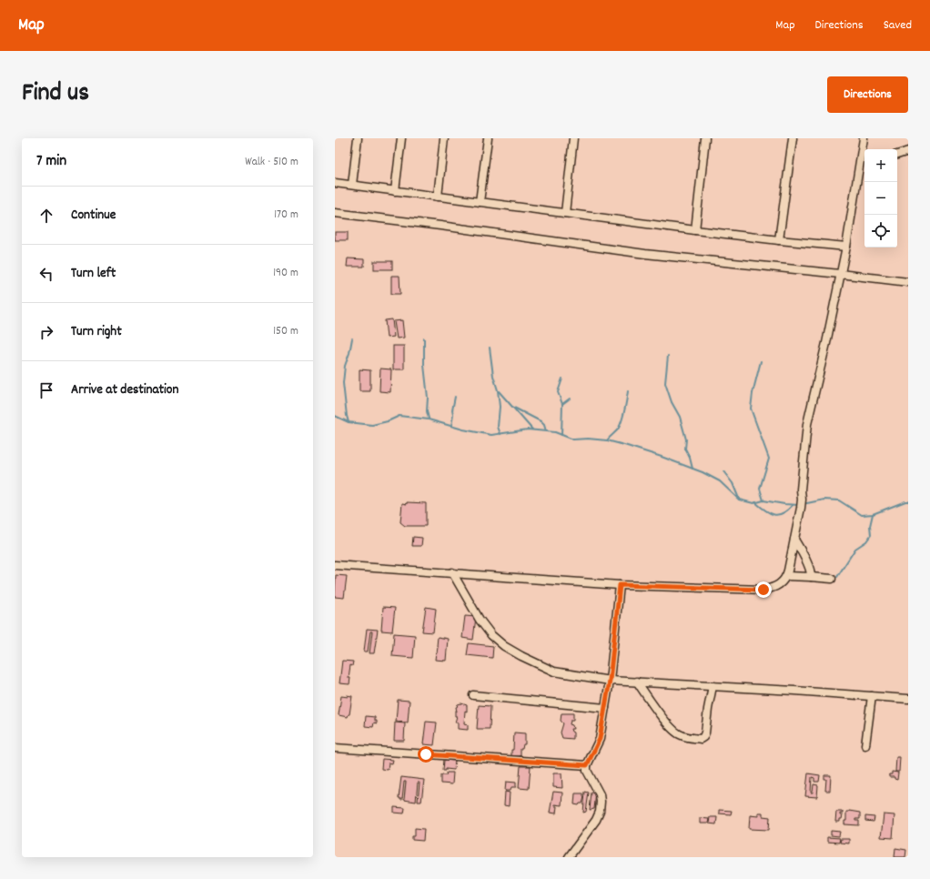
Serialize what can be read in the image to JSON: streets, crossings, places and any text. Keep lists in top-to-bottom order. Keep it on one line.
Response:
{"page":{"header":"Map","nav":["Map","Directions","Saved"],"title":"Find us","buttons":"Directions","heading":["7 min","Walk · 510 m"],"map_buttons":["+","−"],"list":[["Continue","170 m"],["Turn left","190 m"],["Turn right","150 m"],"Arrive at destination"]}}
